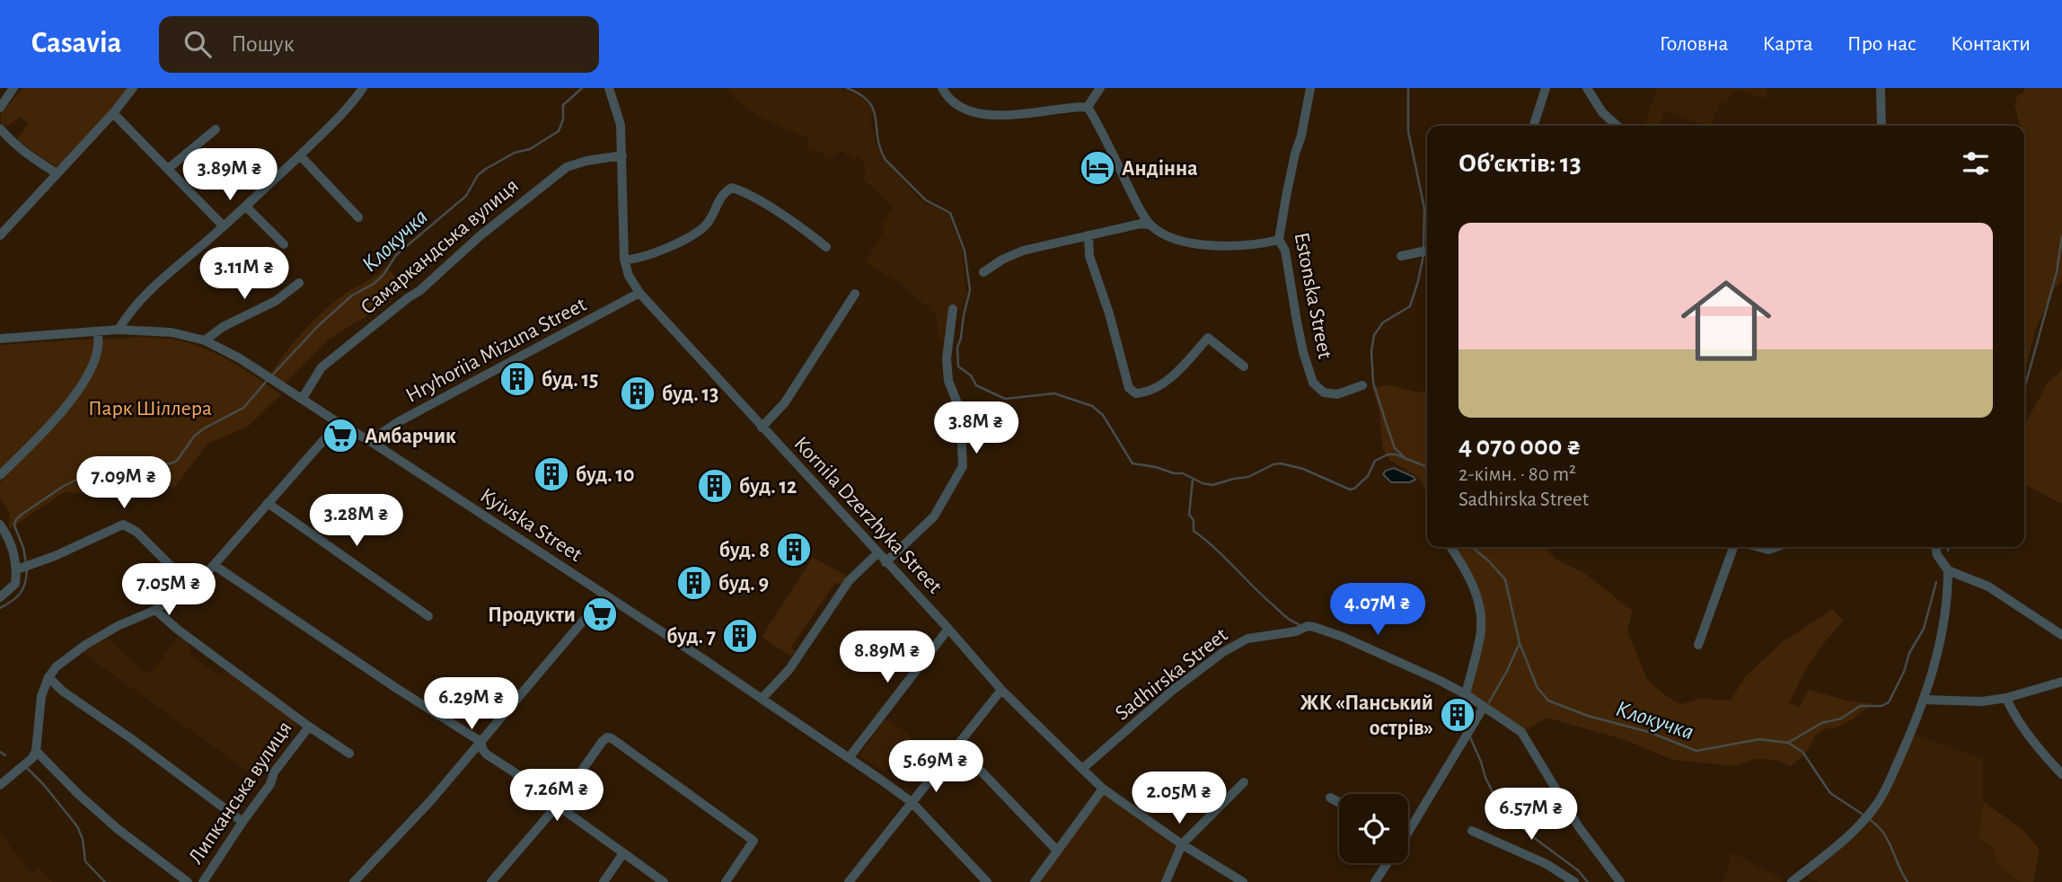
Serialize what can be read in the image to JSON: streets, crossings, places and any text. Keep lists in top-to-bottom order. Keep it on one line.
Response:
{"streets":{"street":["Самаркандська вулиця","Estonska Street","Hryhoriia Mizuna Street","Kornila Dzerzhyka Street","Kyivska Street","Sadhirska Street","Липканська вулиця"]},"crossings":[["Самаркандська вулиця","Kornila Dzerzhyka Street"],["Самаркандська вулиця","Kyivska Street"],["Hryhoriia Mizuna Street","Kornila Dzerzhyka Street"],["Hryhoriia Mizuna Street","Kyivska Street"],["Kornila Dzerzhyka Street","Sadhirska Street"]],"water":["Клокучка"],"parks":["Парк Шіллера"],"places":{"hotel":["Андінна"],"building":["буд. 15","буд. 13","буд. 10","буд. 12","буд. 8","буд. 9","буд. 7","ЖК «Панський острів»"],"supermarket":["Амбарчик","Продукти"]},"page":{"header":"Casavia","search":"Пошук","nav":["Головна","Карта","Про нас","Контакти"],"heading":"Об’єктів: 13","price":["3.89M ₴","3.11M ₴","3.8M ₴","7.09M ₴","3.28M ₴","7.05M ₴","4.07M ₴","8.89M ₴","6.29M ₴","5.69M ₴","7.26M ₴","2.05M ₴","6.57M ₴"],"list":[{"name":"4 070 000 ₴","note":"2-кімн. · 80 m² · Sadhirska Street"}]}}
